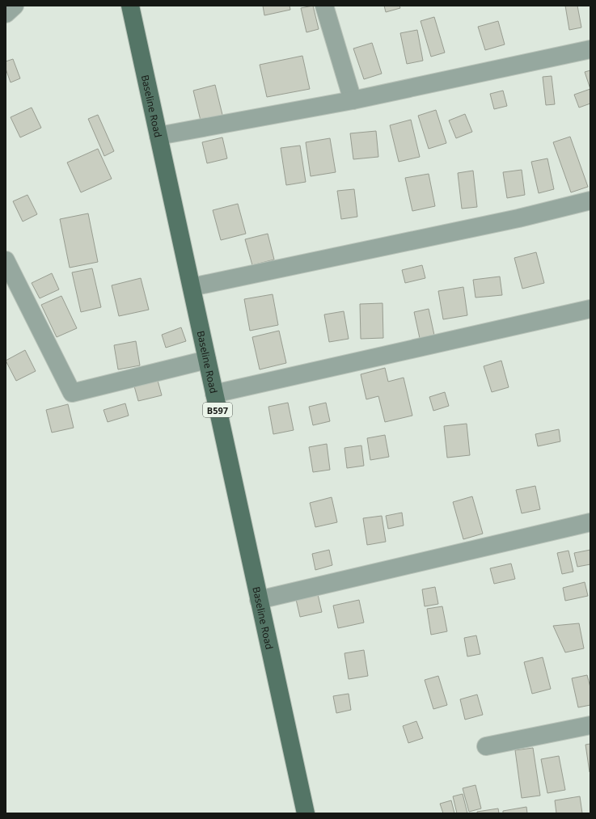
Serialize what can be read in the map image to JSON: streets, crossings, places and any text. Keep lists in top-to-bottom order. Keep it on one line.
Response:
{"streets":{"main road":["Baseline Road","B597"]}}
